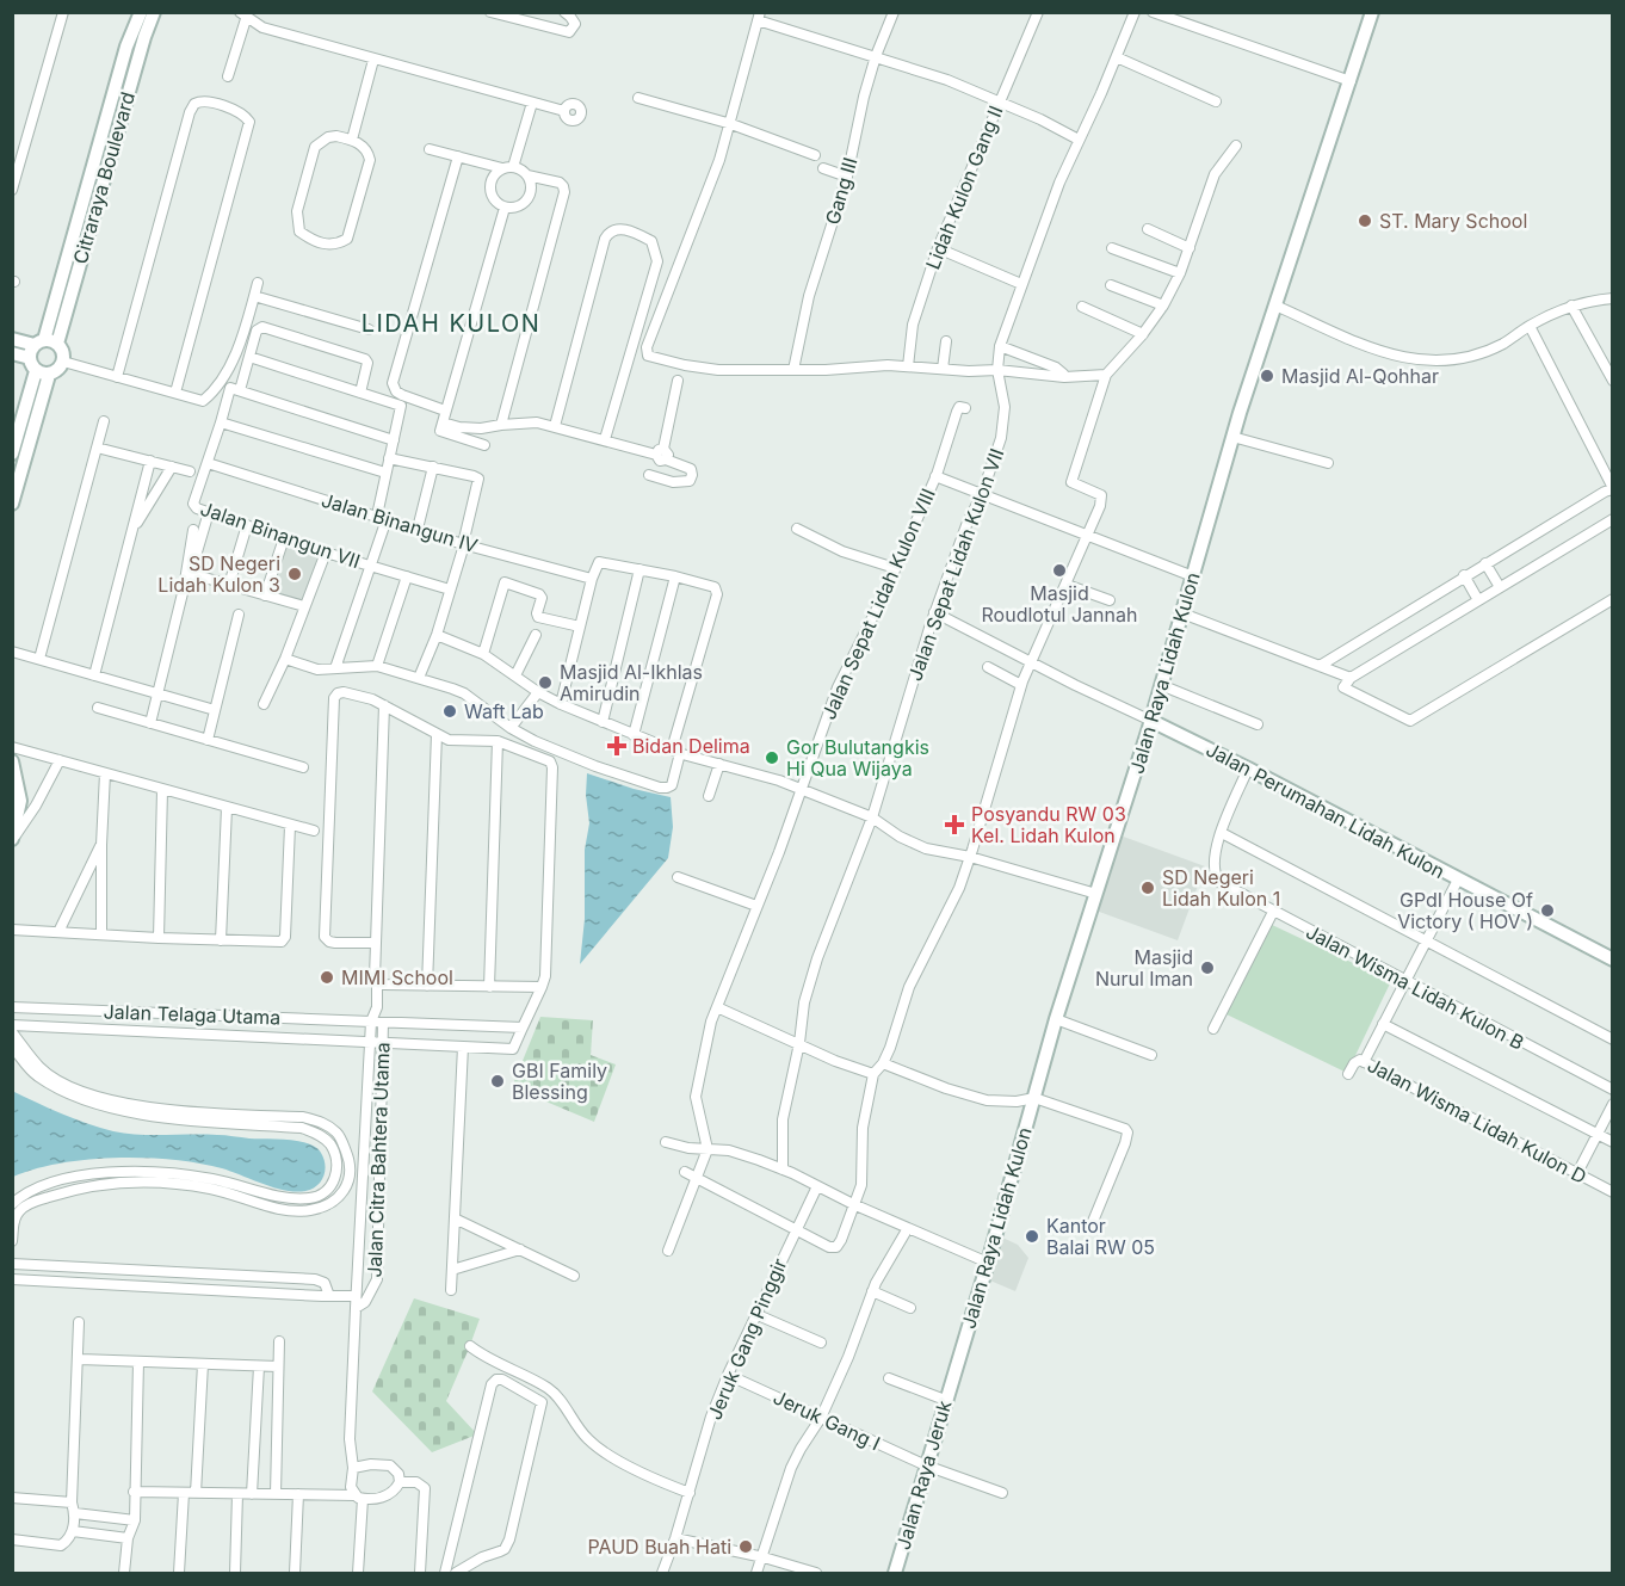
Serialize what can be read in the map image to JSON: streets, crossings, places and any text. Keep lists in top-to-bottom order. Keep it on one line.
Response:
{"streets":{"main road":["Citraraya Boulevard","Jalan Raya Lidah Kulon","Jalan Perumahan Lidah Kulon","Jalan Raya Jeruk"],"street":["Lidah Kulon Gang II","Gang III","Jalan Binangun IV","Jalan Binangun VII","Jalan Sepat Lidah Kulon VII","Jalan Sepat Lidah Kulon VIII","Jalan Wisma Lidah Kulon B","Jalan Telaga Utama","Jalan Wisma Lidah Kulon D","Jalan Citra Bahtera Utama","Jeruk Gang Pinggir","Jeruk Gang I"]},"crossings":[["Jalan Binangun IV","Jalan Binangun VII"],["Jalan Raya Lidah Kulon","Jalan Perumahan Lidah Kulon"],["Jalan Raya Lidah Kulon","Jalan Raya Jeruk"],["Jalan Telaga Utama","Jalan Citra Bahtera Utama"],["Jeruk Gang Pinggir","Jeruk Gang I"],["Jeruk Gang I","Jalan Raya Jeruk"]],"districts":["LIDAH KULON"],"places":{"other":["ST. Mary School","Masjid Al-Qohhar","Masjid Roudlotul Jannah","SD Negeri Lidah Kulon 3","Masjid Al-Ikhlas Amirudin","Waft Lab","Gor Bulutangkis Hi Qua Wijaya","SD Negeri Lidah Kulon 1","GPdI House Of Victory ( HOV )","Masjid Nurul Iman","MIMI School","GBI Family Blessing","Kantor Balai RW 05","PAUD Buah Hati"],"health":["Bidan Delima","Posyandu RW 03 Kel. Lidah Kulon"]}}
